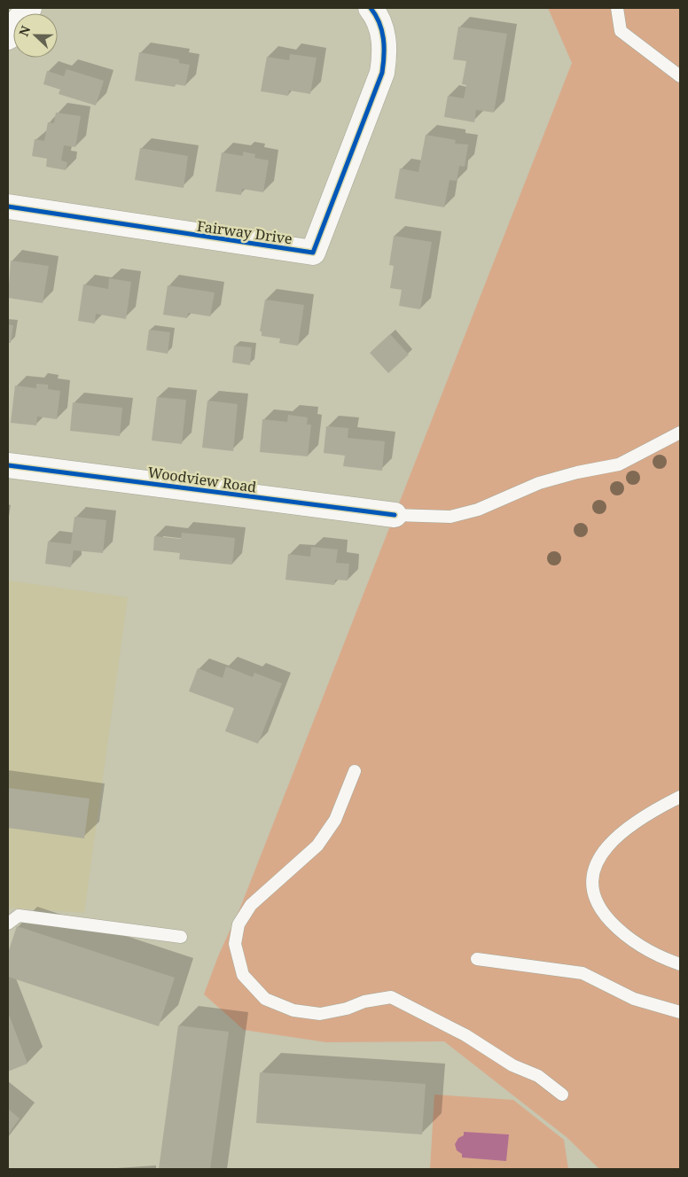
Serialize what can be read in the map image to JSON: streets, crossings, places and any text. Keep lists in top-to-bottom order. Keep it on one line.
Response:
{"streets":{"street":["Fairway Drive","Woodview Road"]},"north":"left"}
